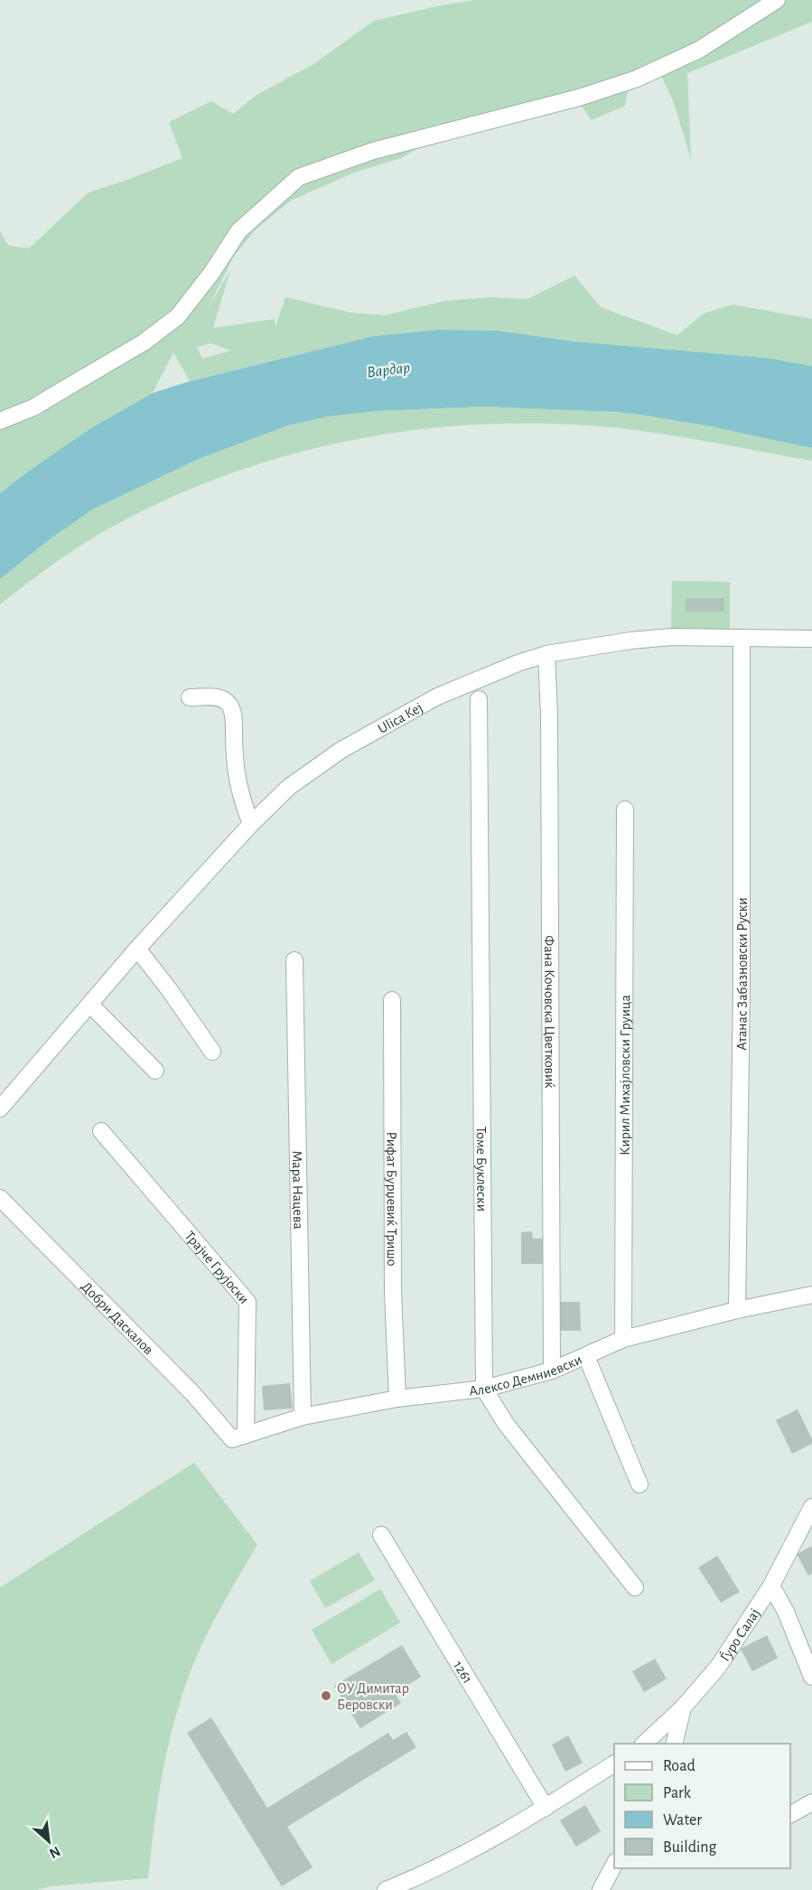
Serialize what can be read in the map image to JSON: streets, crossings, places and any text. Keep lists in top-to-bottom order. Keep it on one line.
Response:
{"streets":{"street":["Ulica Kej","Атанас Забазновски Руски","Фана Кочовска Цветковиќ","Кирил Михајловски Груица","Томе Буклески","Мара Нацева","Рифат Бурџевиќ Тришо","Трајче Грујоски","Добри Даскалов","Алексо Демниевски","Ѓуро Салај","1261"]},"crossings":[["Ulica Kej","Атанас Забазновски Руски"],["Ulica Kej","Фана Кочовска Цветковиќ"],["Атанас Забазновски Руски","Алексо Демниевски"],["Фана Кочовска Цветковиќ","Алексо Демниевски"],["Кирил Михајловски Груица","Алексо Демниевски"],["Томе Буклески","Алексо Демниевски"],["Мара Нацева","Алексо Демниевски"],["Рифат Бурџевиќ Тришо","Алексо Демниевски"],["Трајче Грујоски","Добри Даскалов"],["Трајче Грујоски","Алексо Демниевски"],["Добри Даскалов","Алексо Демниевски"]],"water":["Вардар"],"places":["ОУ Димитар Беровски"],"legend":["Road","Park","Water","Building"],"north":"bottom right"}
